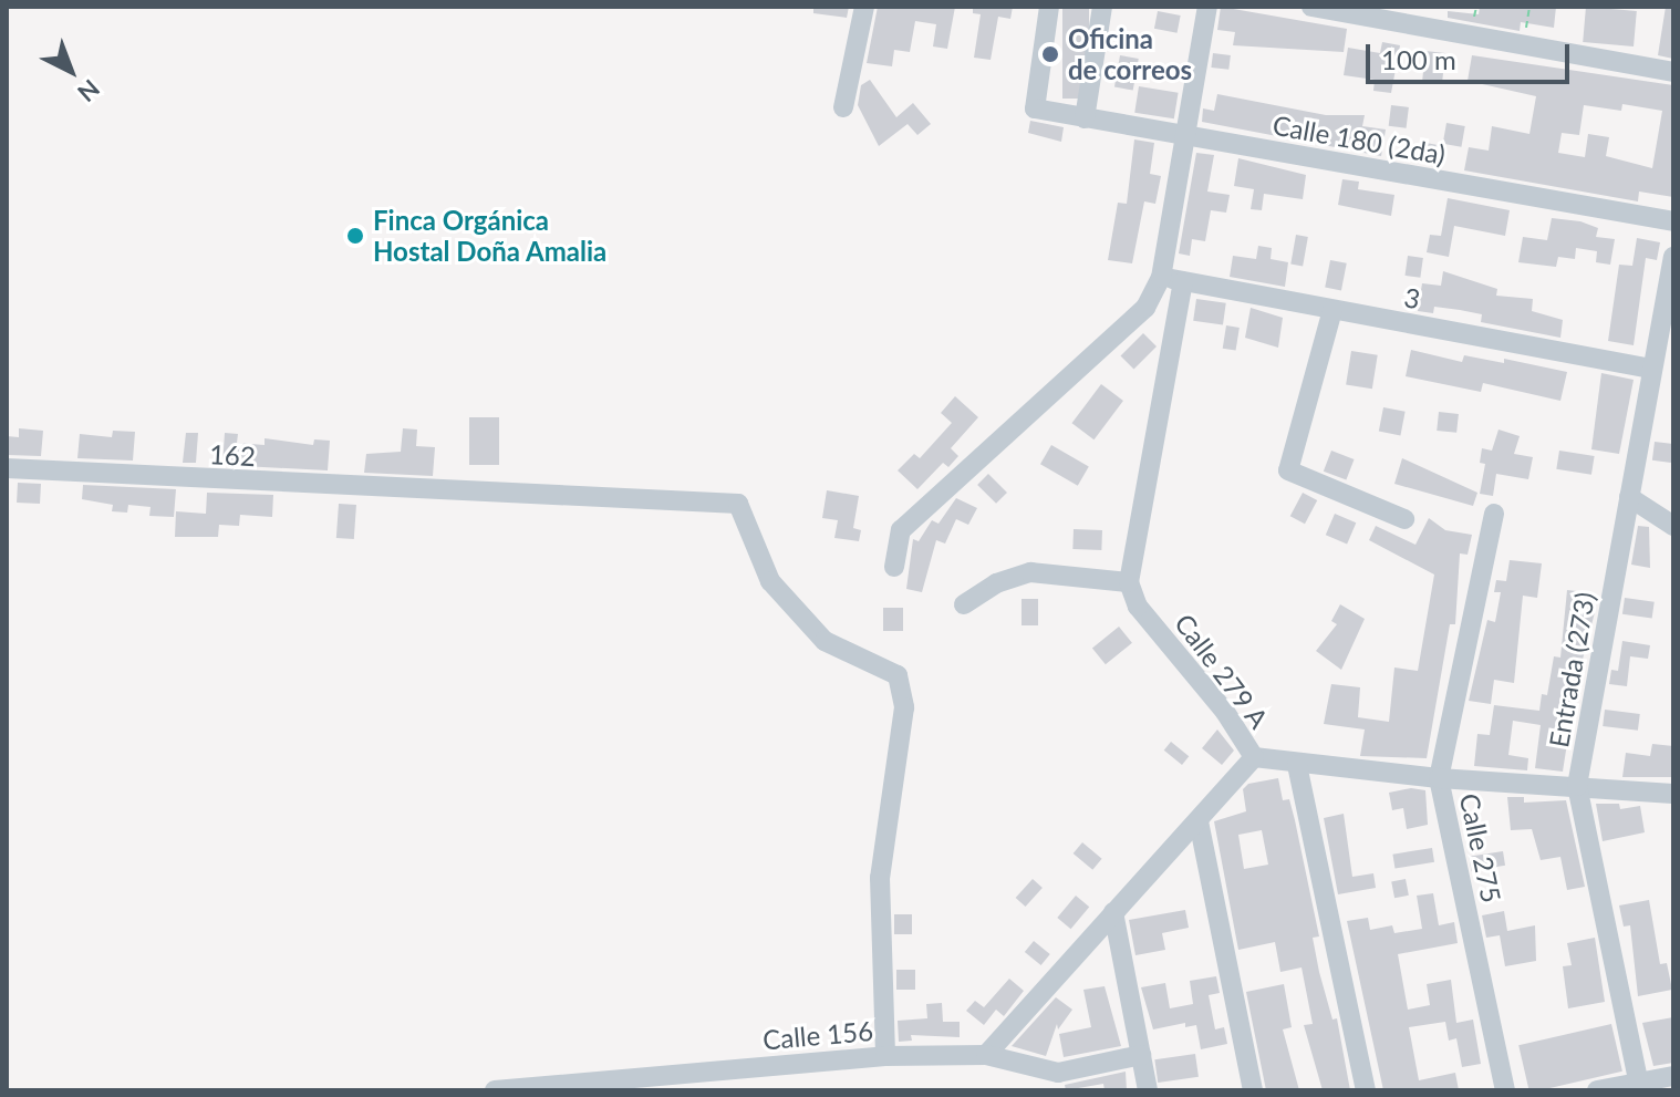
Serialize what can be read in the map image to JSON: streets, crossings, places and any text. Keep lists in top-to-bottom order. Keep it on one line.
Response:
{"streets":{"street":["Calle 180 (2da)","3","162","Entrada (273)","Calle 279 A","Calle 275","Calle 156"]},"crossings":[["3","Entrada (273)"],["162","Calle 156"],["Calle 279 A","Calle 156"]],"places":["Oficina de correos","Finca Orgánica Hostal Doña Amalia"],"scale_bar":"100 m","north":"bottom right"}
